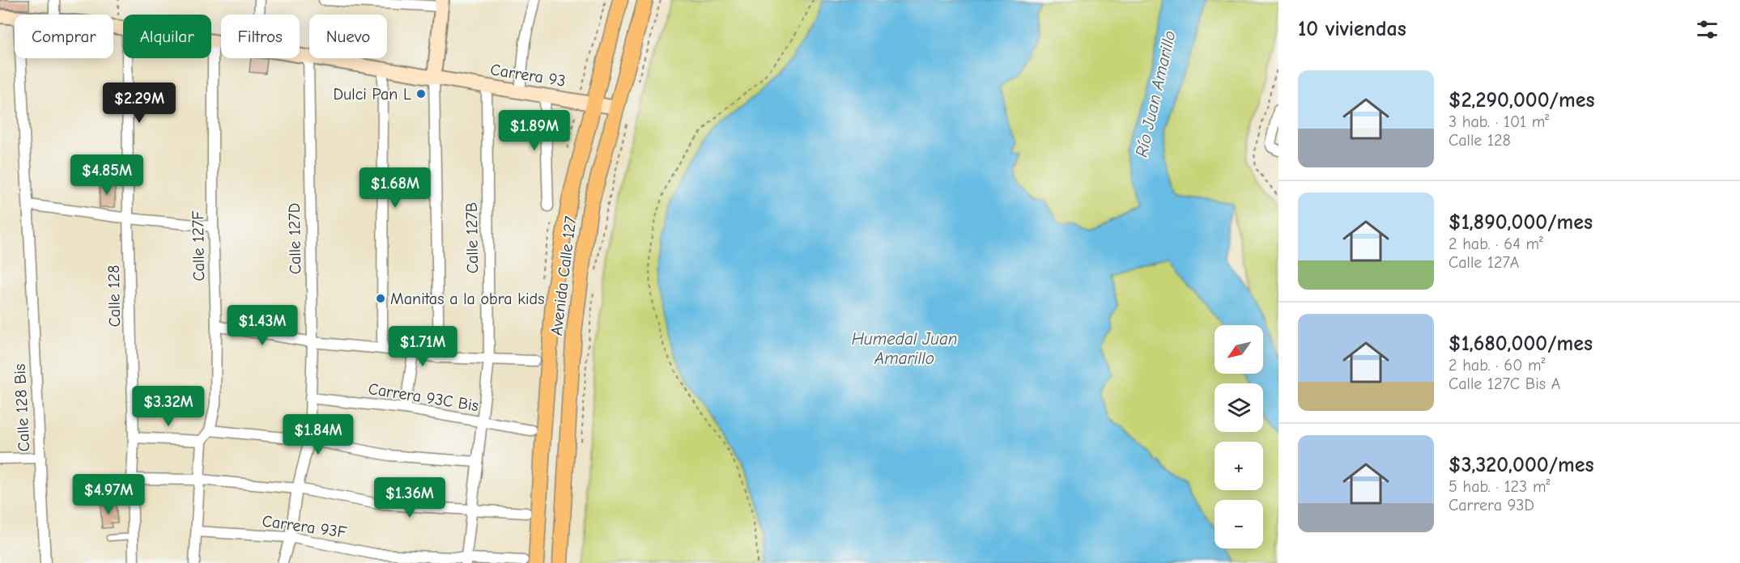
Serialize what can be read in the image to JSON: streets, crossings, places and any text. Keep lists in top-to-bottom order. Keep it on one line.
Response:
{"streets":{"main road":["Avenida Calle 127"],"street":["Carrera 93","Calle 127B","Calle 127D","Calle 127F","Calle 128","Carrera 93C Bis","Calle 128 Bis","Carrera 93F"]},"crossings":[["Carrera 93","Calle 127B"],["Carrera 93","Calle 127D"],["Carrera 93","Calle 127F"],["Carrera 93","Avenida Calle 127"],["Carrera 93","Calle 128"],["Calle 127B","Carrera 93C Bis"],["Calle 127B","Carrera 93F"],["Calle 127D","Carrera 93C Bis"],["Calle 127D","Carrera 93F"],["Avenida Calle 127","Carrera 93F"]],"water":["Río Juan Amarillo","Humedal Juan Amarillo"],"places":["Dulci Pan L","Manitas a la obra kids"],"north":"bottom left","page":{"heading":"10 viviendas","chip":["Comprar","Alquilar","Filtros","Nuevo"],"list":[{"name":"$2,290,000/mes","note":"3 hab. · 101 m² · Calle 128"},{"name":"$1,890,000/mes","note":"2 hab. · 64 m² · Calle 127A"},{"name":"$1,680,000/mes","note":"2 hab. · 60 m² · Calle 127C Bis A"},{"name":"$3,320,000/mes","note":"5 hab. · 123 m² · Carrera 93D"}],"price":["$2.29M","$1.89M","$4.85M","$1.68M","$1.43M","$1.71M","$3.32M","$1.84M","$4.97M","$1.36M"],"map_buttons":["+","−"]}}
